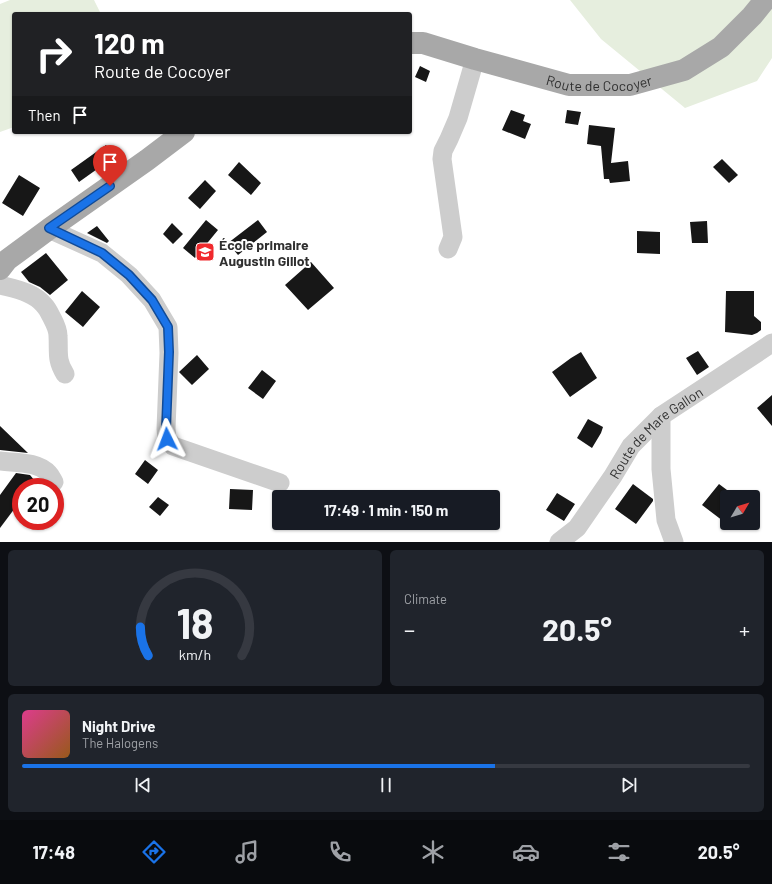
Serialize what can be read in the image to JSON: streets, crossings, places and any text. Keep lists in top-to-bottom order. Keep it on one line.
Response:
{"streets":{"main road":["Route de Cocoyer"],"street":["Route de Mare Gallon"]},"places":{"school or university":["École primaire Augustin Gillot"]},"north":"top right","page":{"turn":["120 m","Route de Cocoyer"],"then":"Then","limit":"20","trip":"17:49 · 1 min · 150 m","tile":"Climate","heat":["−","20.5°","+"],"song":["Night Drive","The Halogens"],"tabs":["17:48","20.5°"],"gauge":["18","km/h"]}}
